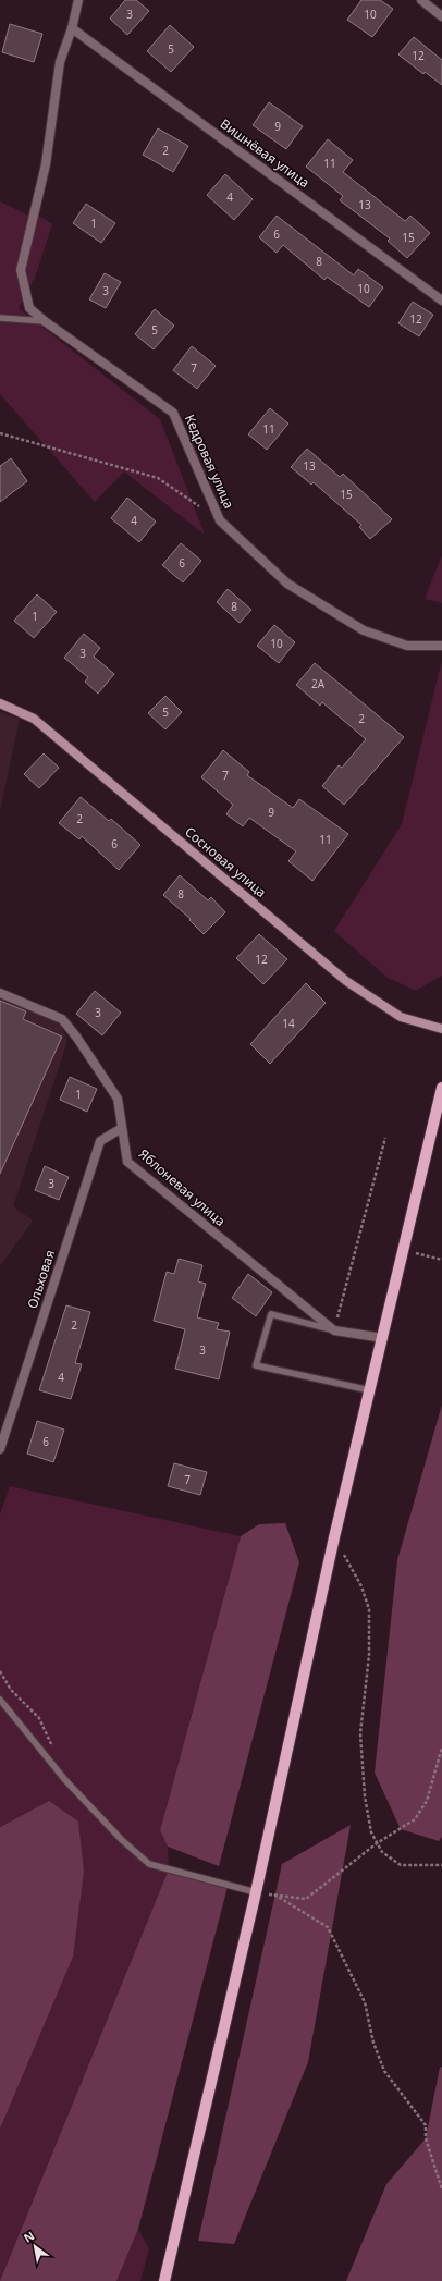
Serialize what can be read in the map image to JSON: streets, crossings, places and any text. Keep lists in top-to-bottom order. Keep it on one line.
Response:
{"streets":{"street":["Вишнёвая улица","Кедровая улица","Сосновая улица","Яблоневая улица","Ольховая"]},"crossings":[["Вишнёвая улица","Кедровая улица"],["Яблоневая улица","Ольховая"]],"house_numbers":["3","10","5","12","9","2","11","4","13","1","6","15","8","10","3","12","5","7","11","13","15","4","6","8","1","10","3","2А","5","2","7","9","2","11","6","8","12","3","14","1","3","2","3","4","6","7"],"north":"top left"}
